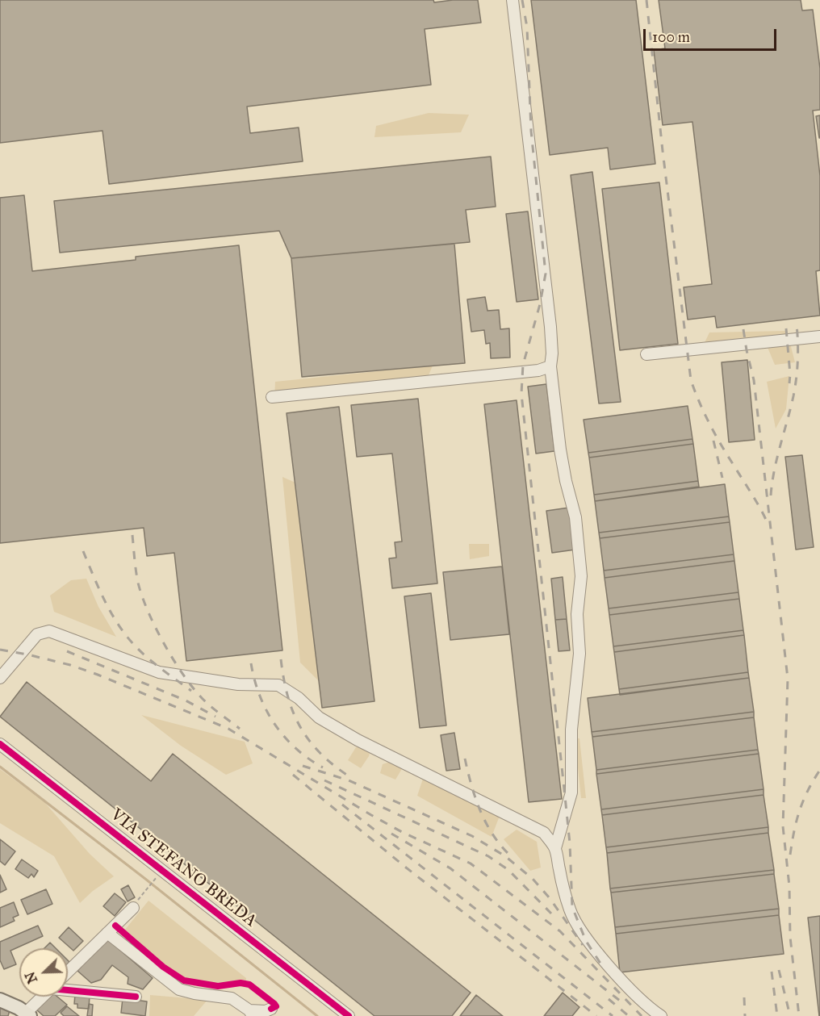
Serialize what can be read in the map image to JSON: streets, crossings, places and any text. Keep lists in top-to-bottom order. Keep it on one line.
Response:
{"streets":{"street":["VIA STEFANO BREDA"]},"scale_bar":"100 m","north":"bottom left"}
